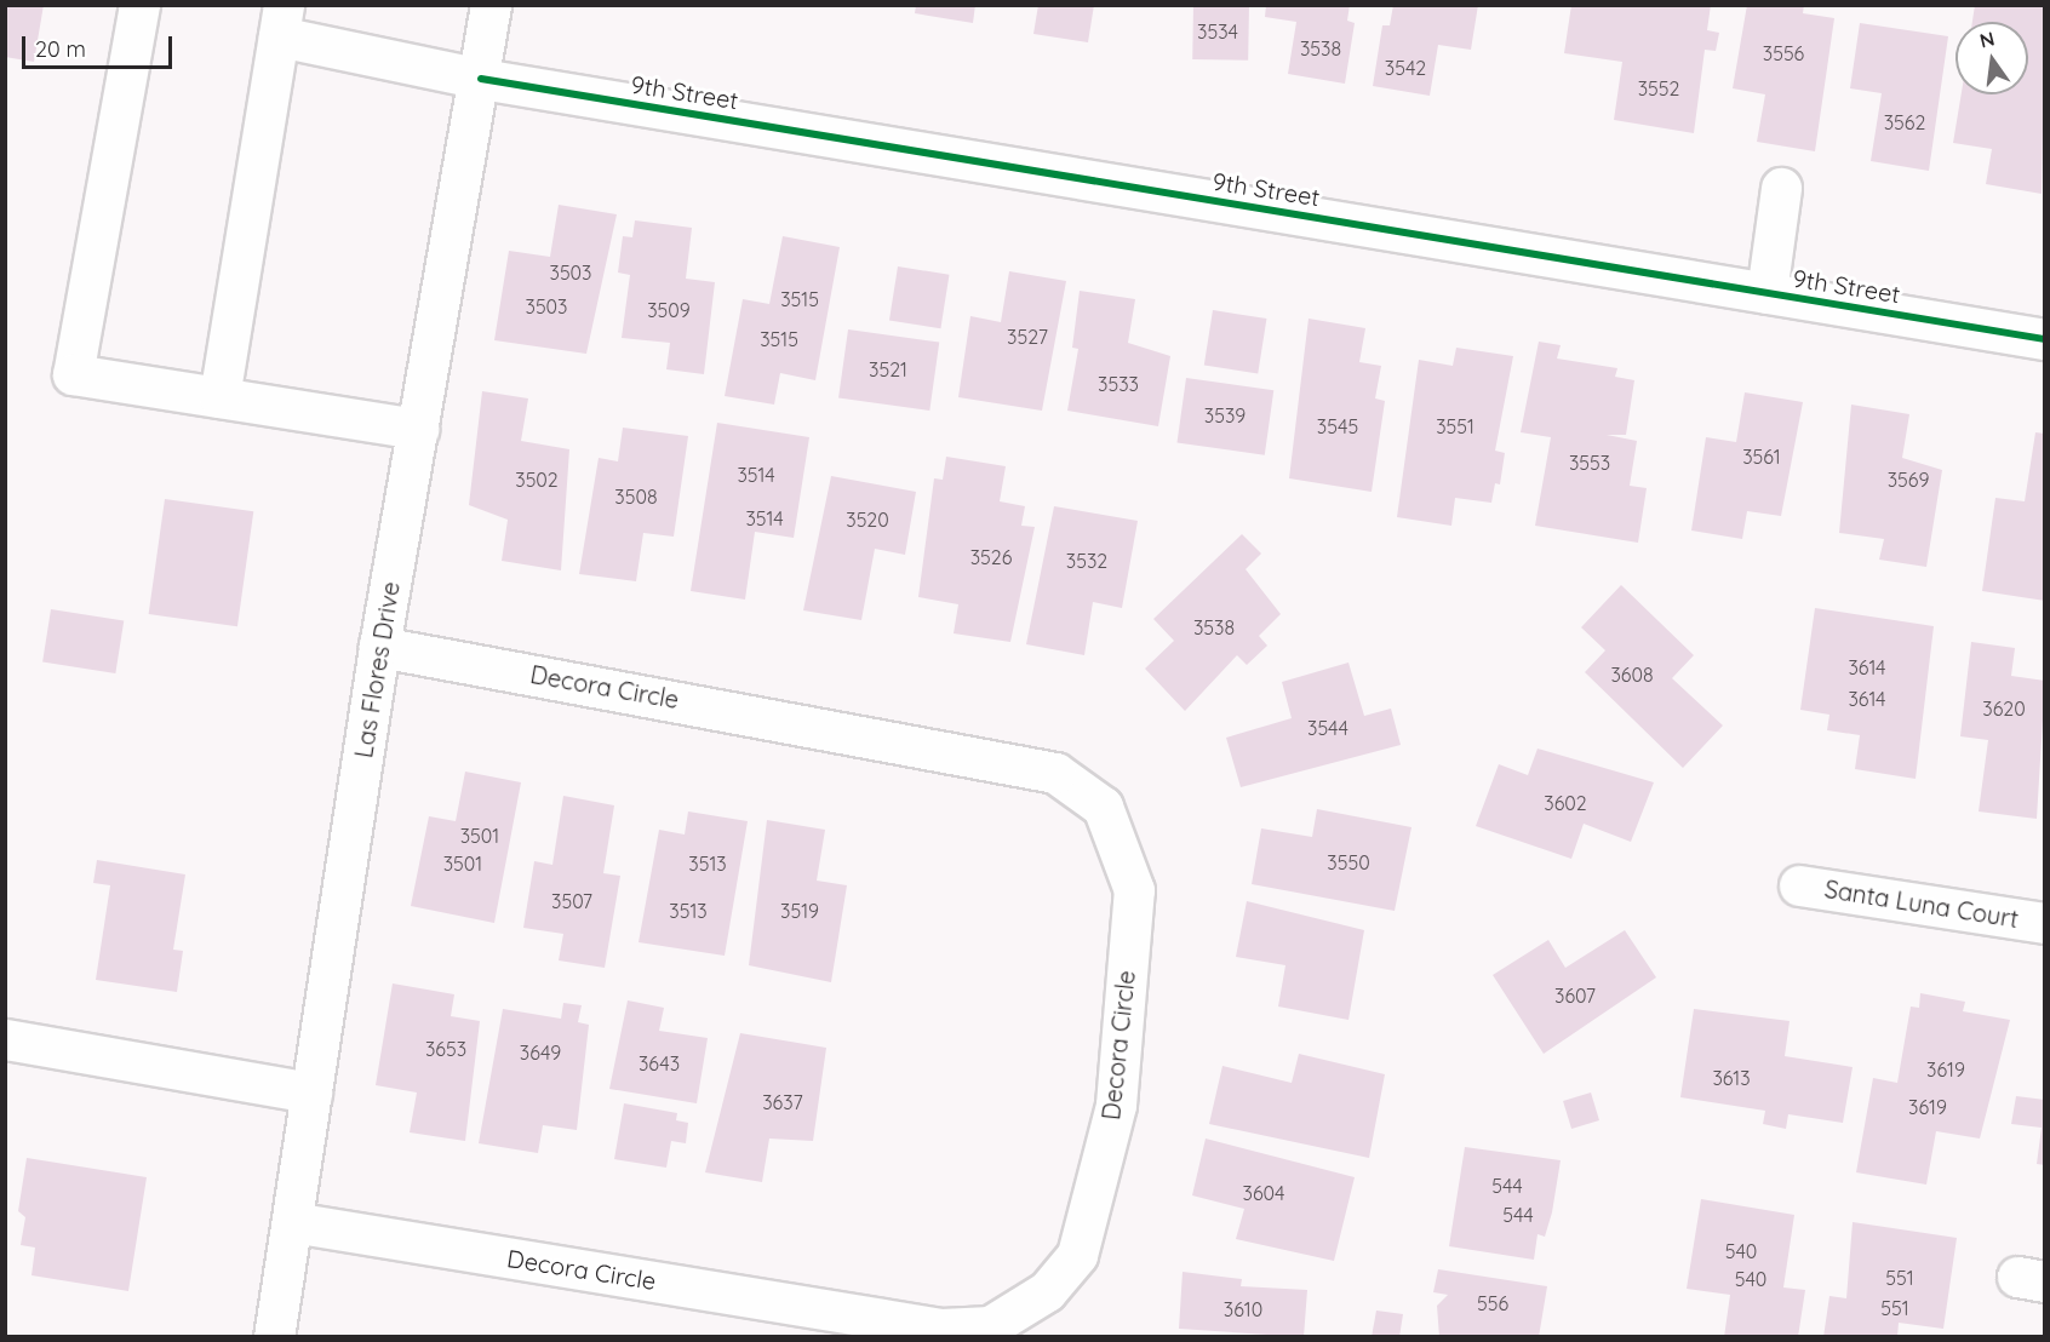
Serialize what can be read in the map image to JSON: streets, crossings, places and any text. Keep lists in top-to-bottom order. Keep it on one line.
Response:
{"streets":{"street":["9th Street","Las Flores Drive","Decora Circle","Santa Luna Court"]},"crossings":[["9th Street","Las Flores Drive"],["Las Flores Drive","Decora Circle"]],"house_numbers":["3534","3538","3556","3542","3552","3562","3503","3515","3503","3509","3527","3515","3521","3533","3539","3545","3551","3561","3553","3514","3502","3569","3508","3514","3520","3526","3532","3538","3614","3608","3614","3620","3544","3602","3501","3550","3501","3513","3507","3513","3519","3607","3653","3649","3643","3619","3613","3637","3619","544","3604","544","540","551","540","556","551","3610"],"scale_bar":"20 m","north":"top"}
